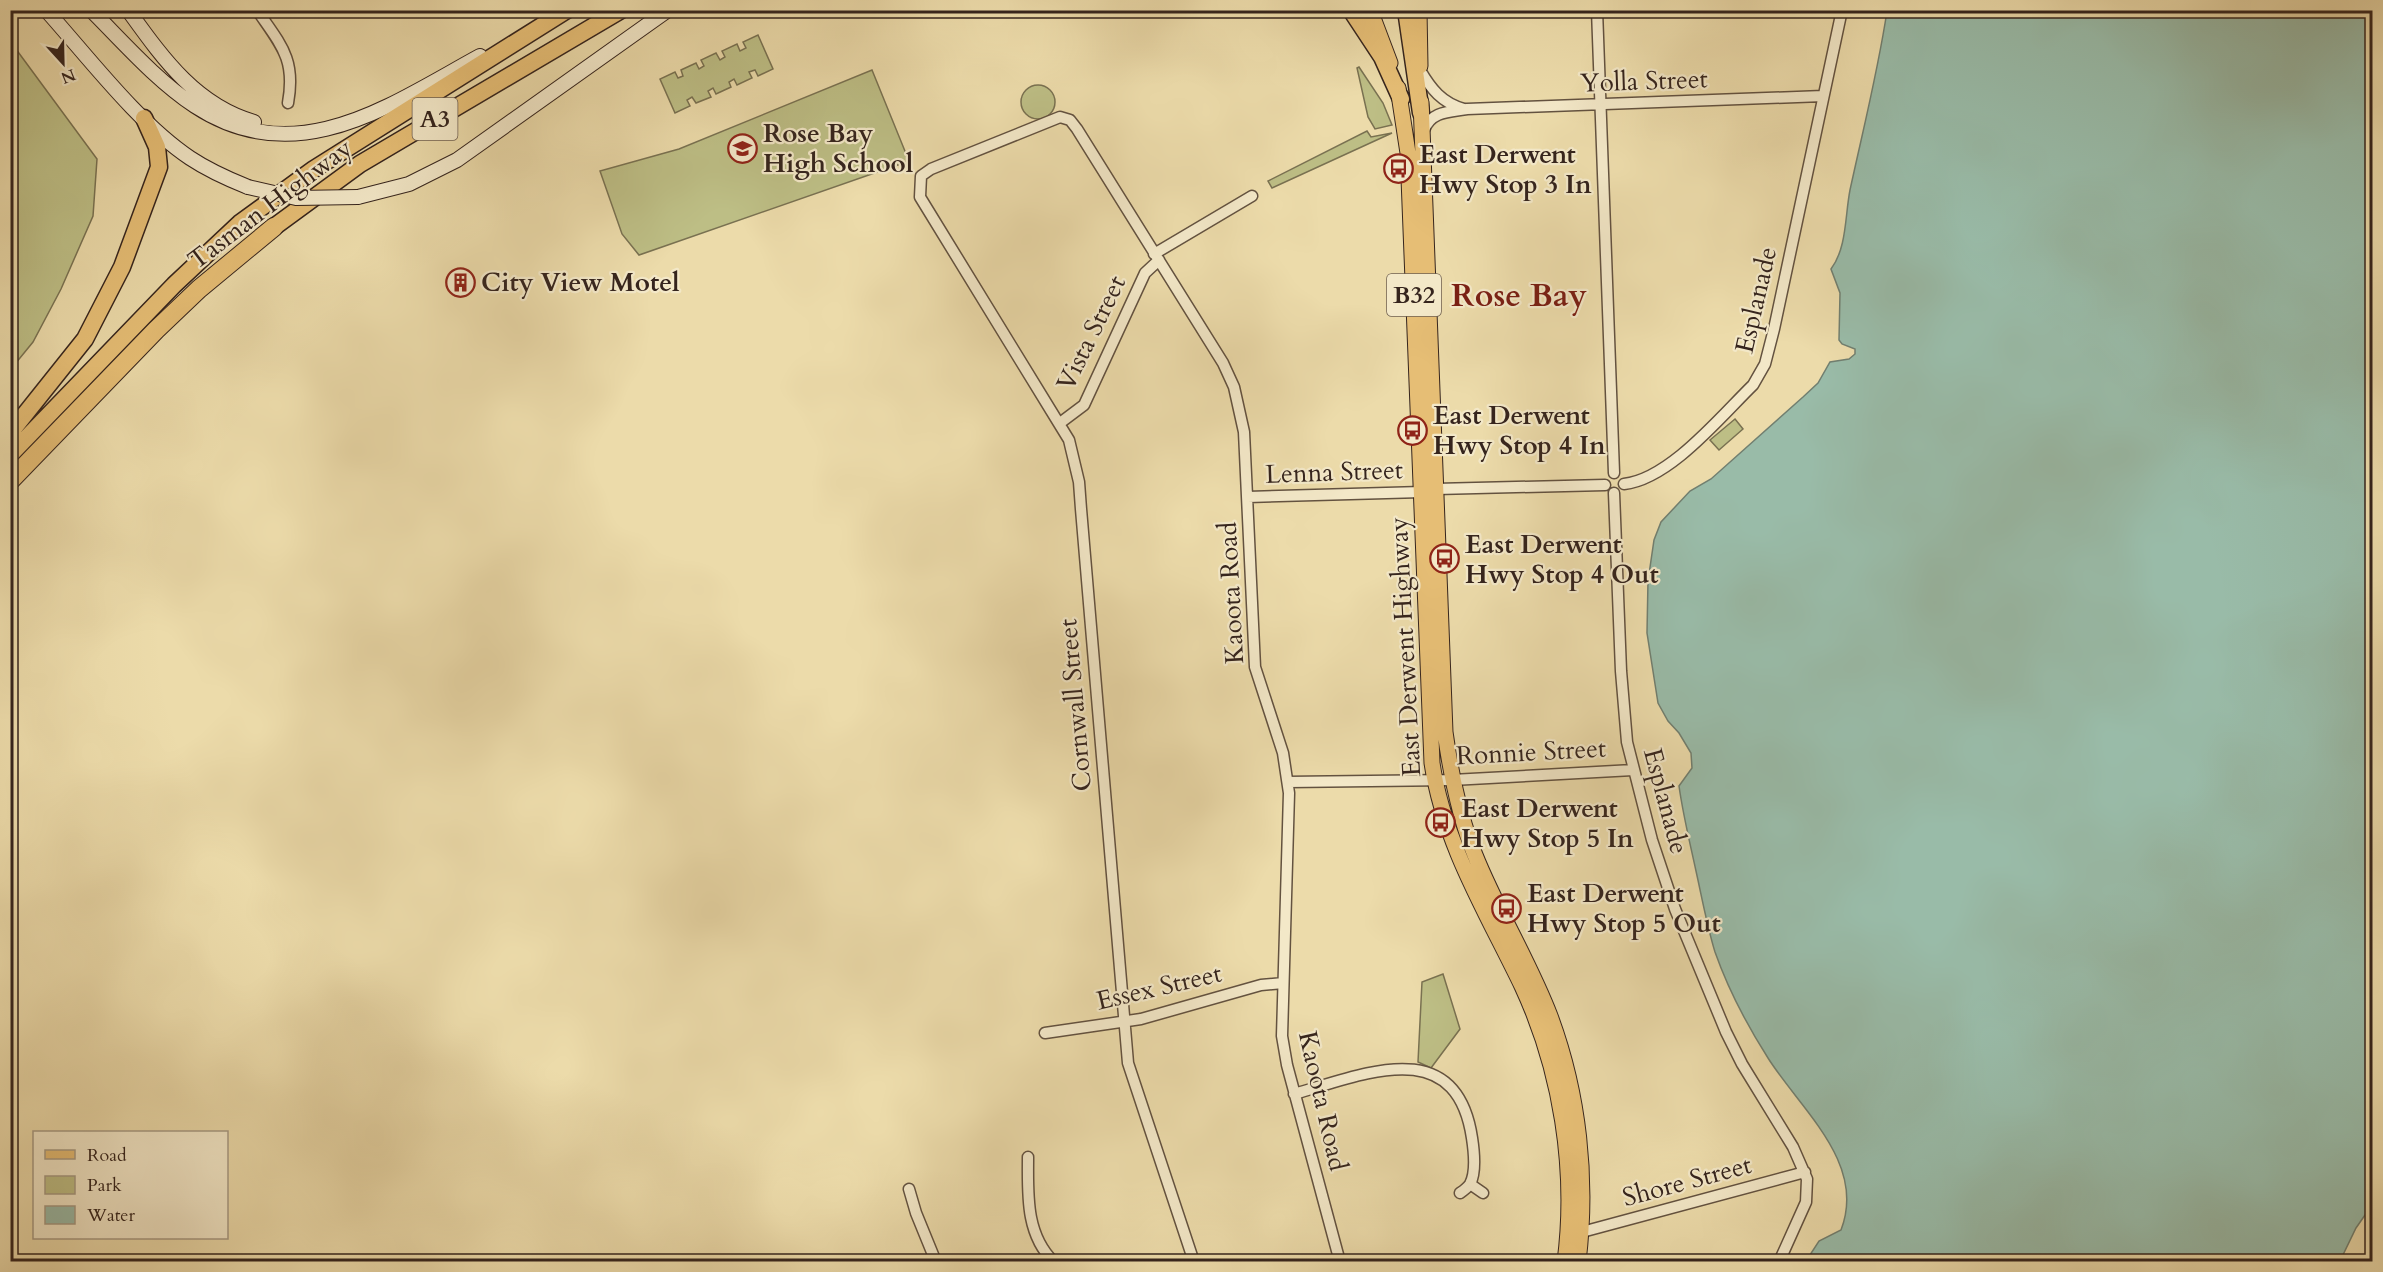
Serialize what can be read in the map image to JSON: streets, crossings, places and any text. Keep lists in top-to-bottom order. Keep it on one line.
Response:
{"streets":{"highway":["A3","Tasman Highway","B32"],"main road":["East Derwent Highway"],"street":["Yolla Street","Esplanade","Vista Street","Lenna Street","Kaoota Road","Cornwall Street","Ronnie Street","Essex Street","Shore Street"]},"crossings":[["Yolla Street","Esplanade"],["Yolla Street","East Derwent Highway"],["B32","East Derwent Highway"],["Esplanade","Lenna Street"],["Esplanade","Ronnie Street"],["Esplanade","Shore Street"],["Vista Street","Kaoota Road"],["Vista Street","Cornwall Street"],["Lenna Street","Kaoota Road"],["Lenna Street","East Derwent Highway"],["Kaoota Road","Cornwall Street"],["Kaoota Road","Ronnie Street"],["Kaoota Road","Essex Street"],["East Derwent Highway","Ronnie Street"],["East Derwent Highway","Shore Street"],["Cornwall Street","Essex Street"]],"districts":["Rose Bay"],"places":{"school or university":["Rose Bay High School"],"bus stop":["East Derwent Hwy Stop 3 In","East Derwent Hwy Stop 4 In","East Derwent Hwy Stop 4 Out","East Derwent Hwy Stop 5 In","East Derwent Hwy Stop 5 Out"],"building":["City View Motel"]},"legend":["Road","Park","Water"],"north":"bottom"}
